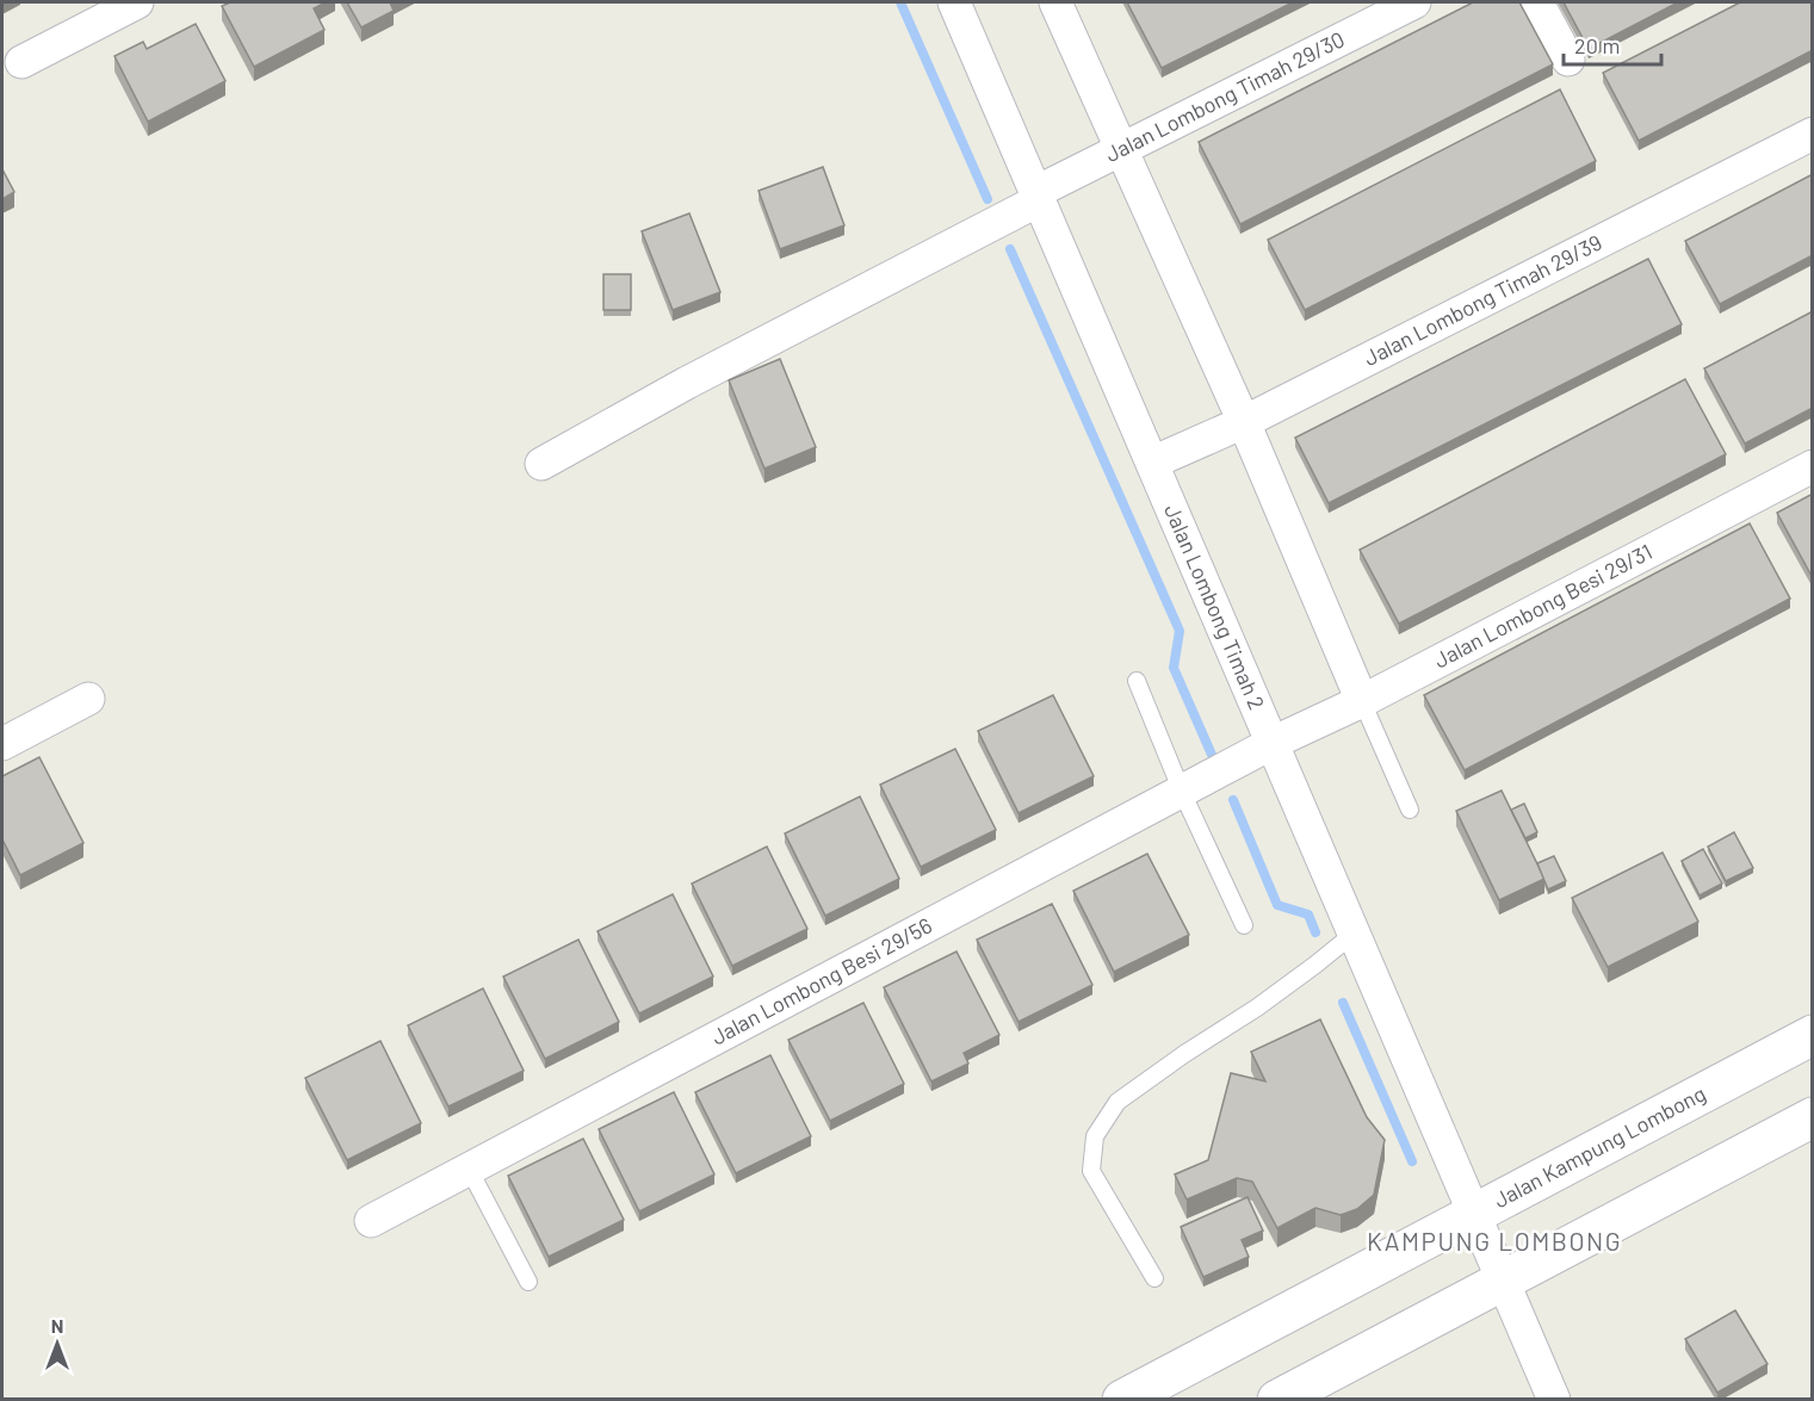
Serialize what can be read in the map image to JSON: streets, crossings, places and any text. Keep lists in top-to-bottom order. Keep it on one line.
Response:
{"streets":{"street":["Jalan Lombong Timah 29/30","Jalan Lombong Timah 29/39","Jalan Lombong Besi 29/31","Jalan Lombong Timah 2","Jalan Lombong Besi 29/56","Jalan Kampung Lombong"]},"crossings":[["Jalan Lombong Timah 29/30","Jalan Lombong Timah 2"],["Jalan Lombong Timah 29/39","Jalan Lombong Timah 2"],["Jalan Lombong Besi 29/31","Jalan Lombong Timah 2"],["Jalan Lombong Besi 29/31","Jalan Lombong Besi 29/56"],["Jalan Lombong Timah 2","Jalan Lombong Besi 29/56"],["Jalan Lombong Timah 2","Jalan Kampung Lombong"]],"districts":["KAMPUNG LOMBONG"],"scale_bar":"20 m","north":"top"}
